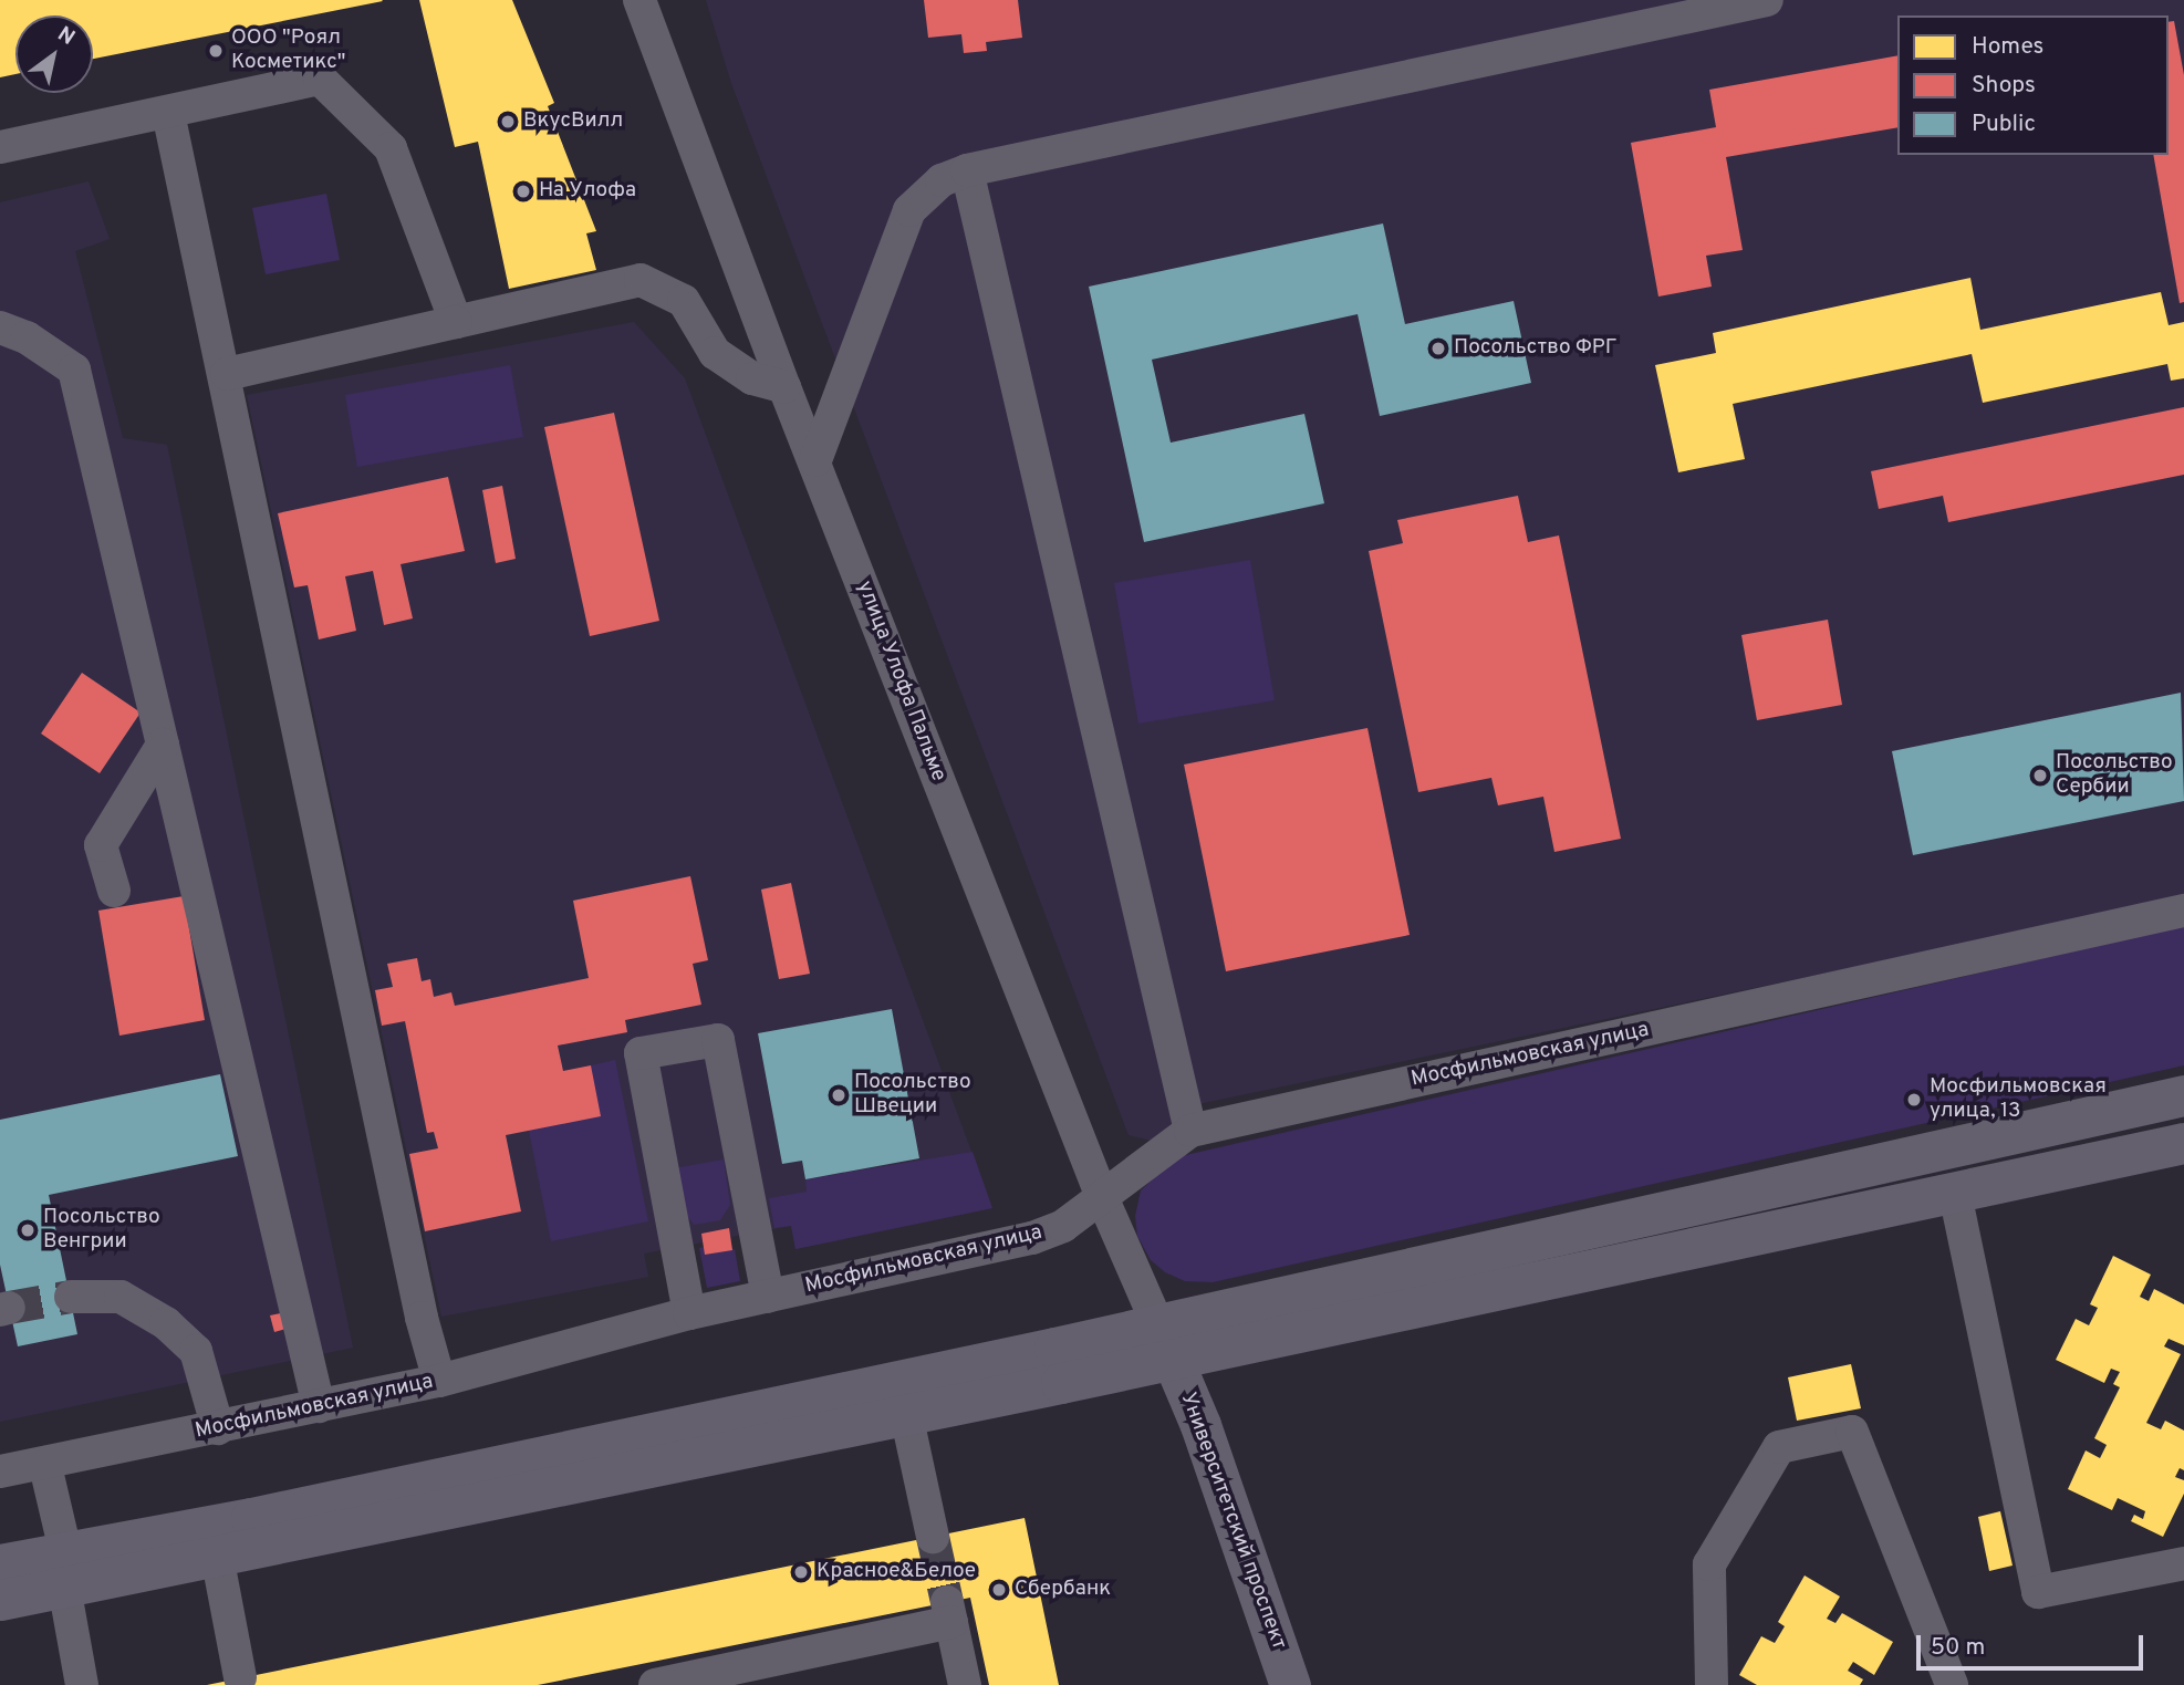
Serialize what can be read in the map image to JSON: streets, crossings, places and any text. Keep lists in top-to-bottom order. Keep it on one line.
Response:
{"streets":{"main road":["Университетский проспект"],"street":["улица Улофа Пальме","Мосфильмовская улица"]},"crossings":[["улица Улофа Пальме","Мосфильмовская улица"],["улица Улофа Пальме","Университетский проспект"]],"places":["ООО \"Роял Косметикс\"","ВкусВилл","На Улофа","Посольство ФРГ","Посольство Сербии","Посольство Швеции","Мосфильмовская улица, 13","Посольство Венгрии","Красное&Белое","Сбербанк"],"legend":["Homes","Shops","Public"],"scale_bar":"50 m","north":"top right"}
